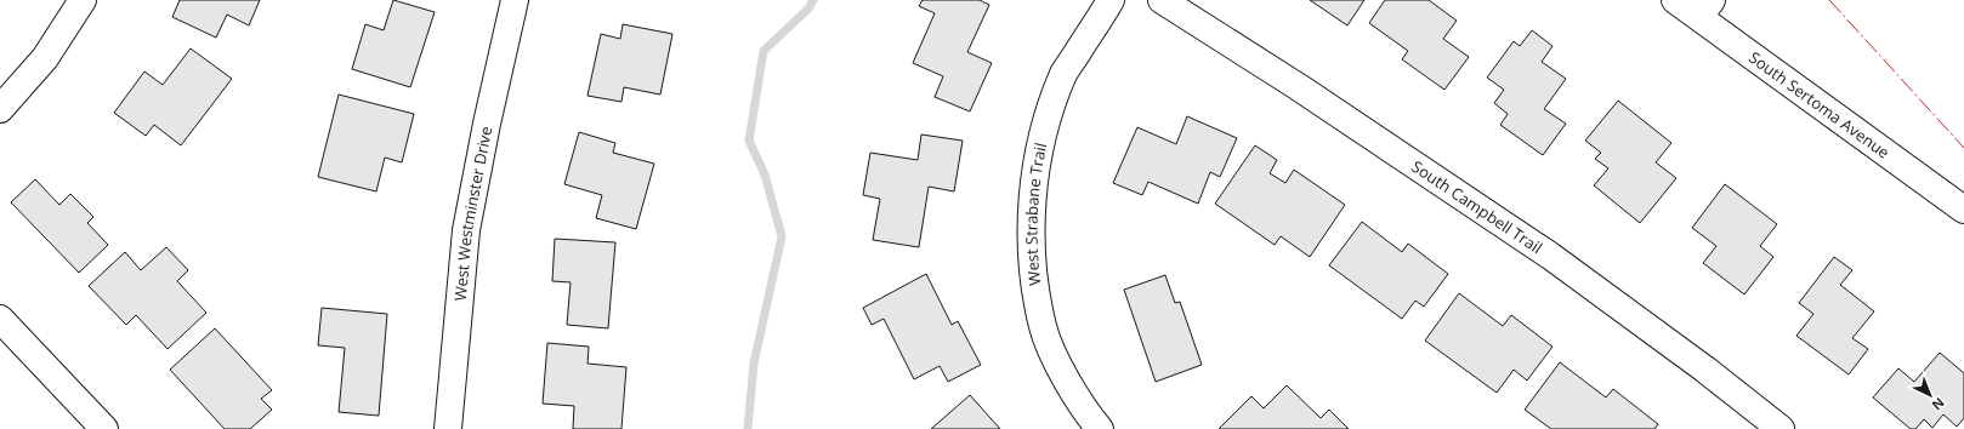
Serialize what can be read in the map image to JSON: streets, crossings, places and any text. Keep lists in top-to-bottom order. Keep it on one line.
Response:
{"streets":{"street":["South Sertoma Avenue","South Campbell Trail","West Westminster Drive","West Strabane Trail"]},"north":"bottom right"}
